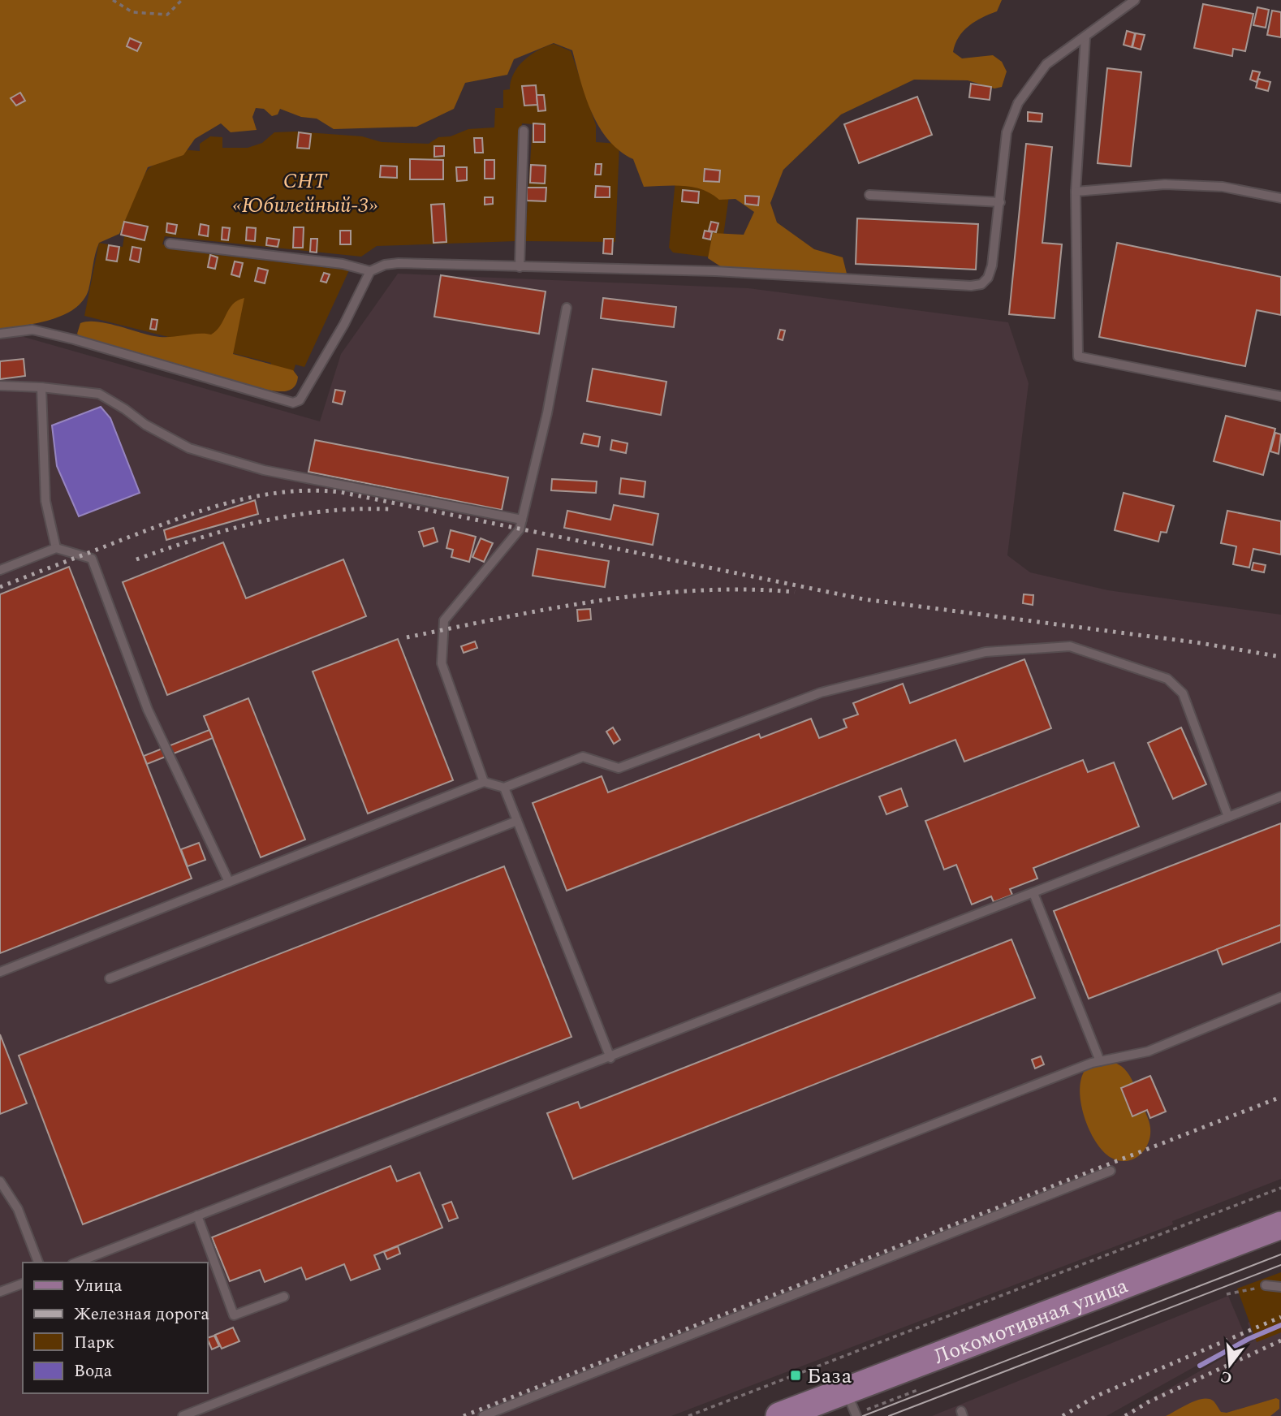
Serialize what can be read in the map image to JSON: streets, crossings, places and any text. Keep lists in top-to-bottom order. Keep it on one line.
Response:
{"streets":{"main road":["Локомотивная улица"]},"parks":["СНТ «Юбилейный-3»"],"places":{"transit":["База"]},"legend":["Улица","Железная дорога","Парк","Вода"],"north":"bottom"}
